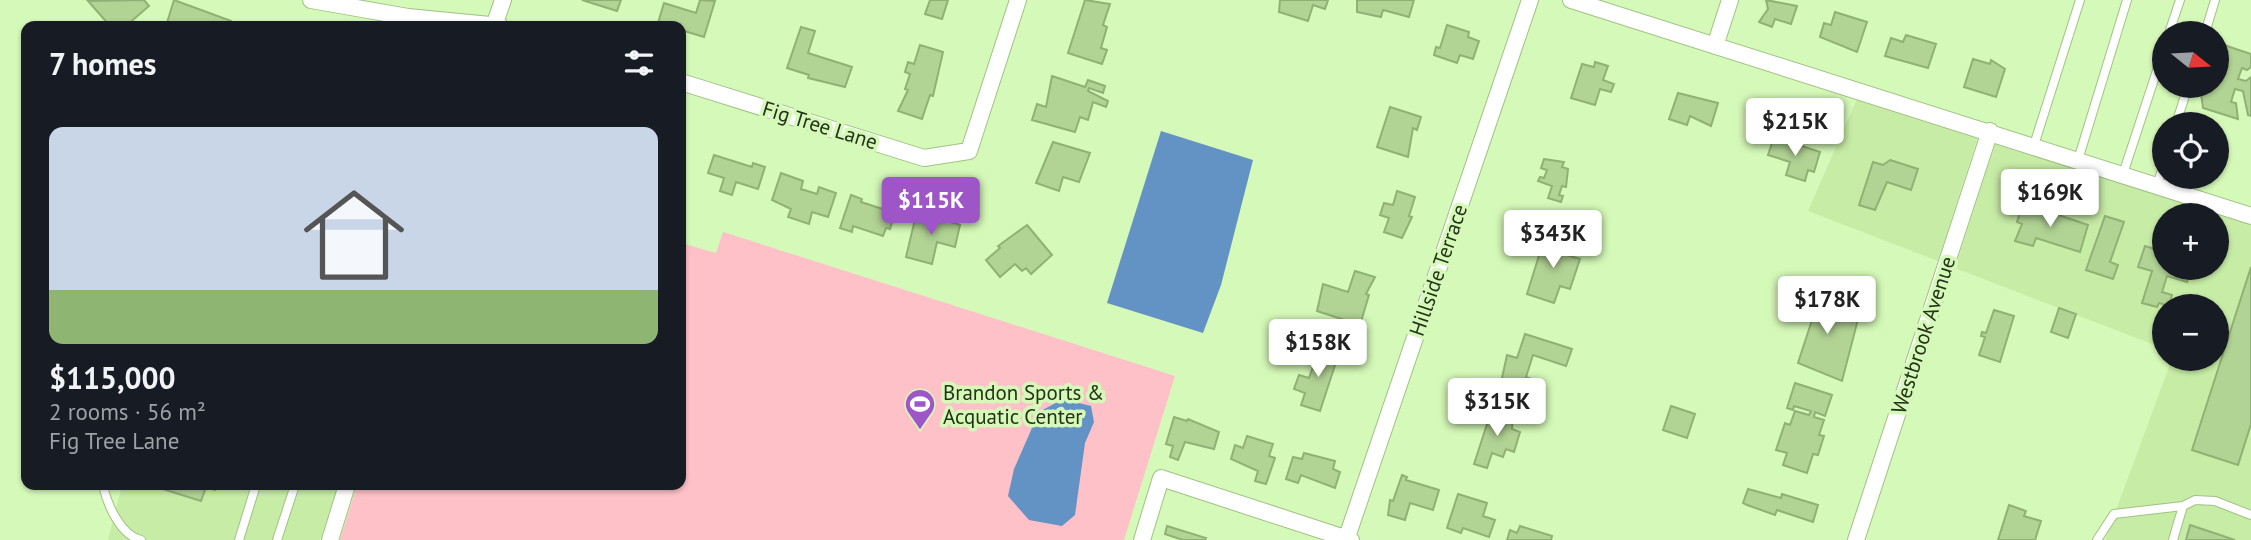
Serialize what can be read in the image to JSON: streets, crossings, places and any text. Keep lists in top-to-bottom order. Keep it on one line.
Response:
{"streets":{"street":["Fig Tree Lane","Hillside Terrace","Westbrook Avenue"]},"places":{"sports":["Brandon Sports & Acquatic Center"]},"north":"right","page":{"map_buttons":["+","−"],"heading":"7 homes","price":["$215K","$169K","$115K","$343K","$178K","$158K","$315K"],"list":[{"name":"$115,000","note":"2 rooms · 56 m² · Fig Tree Lane"}]}}
